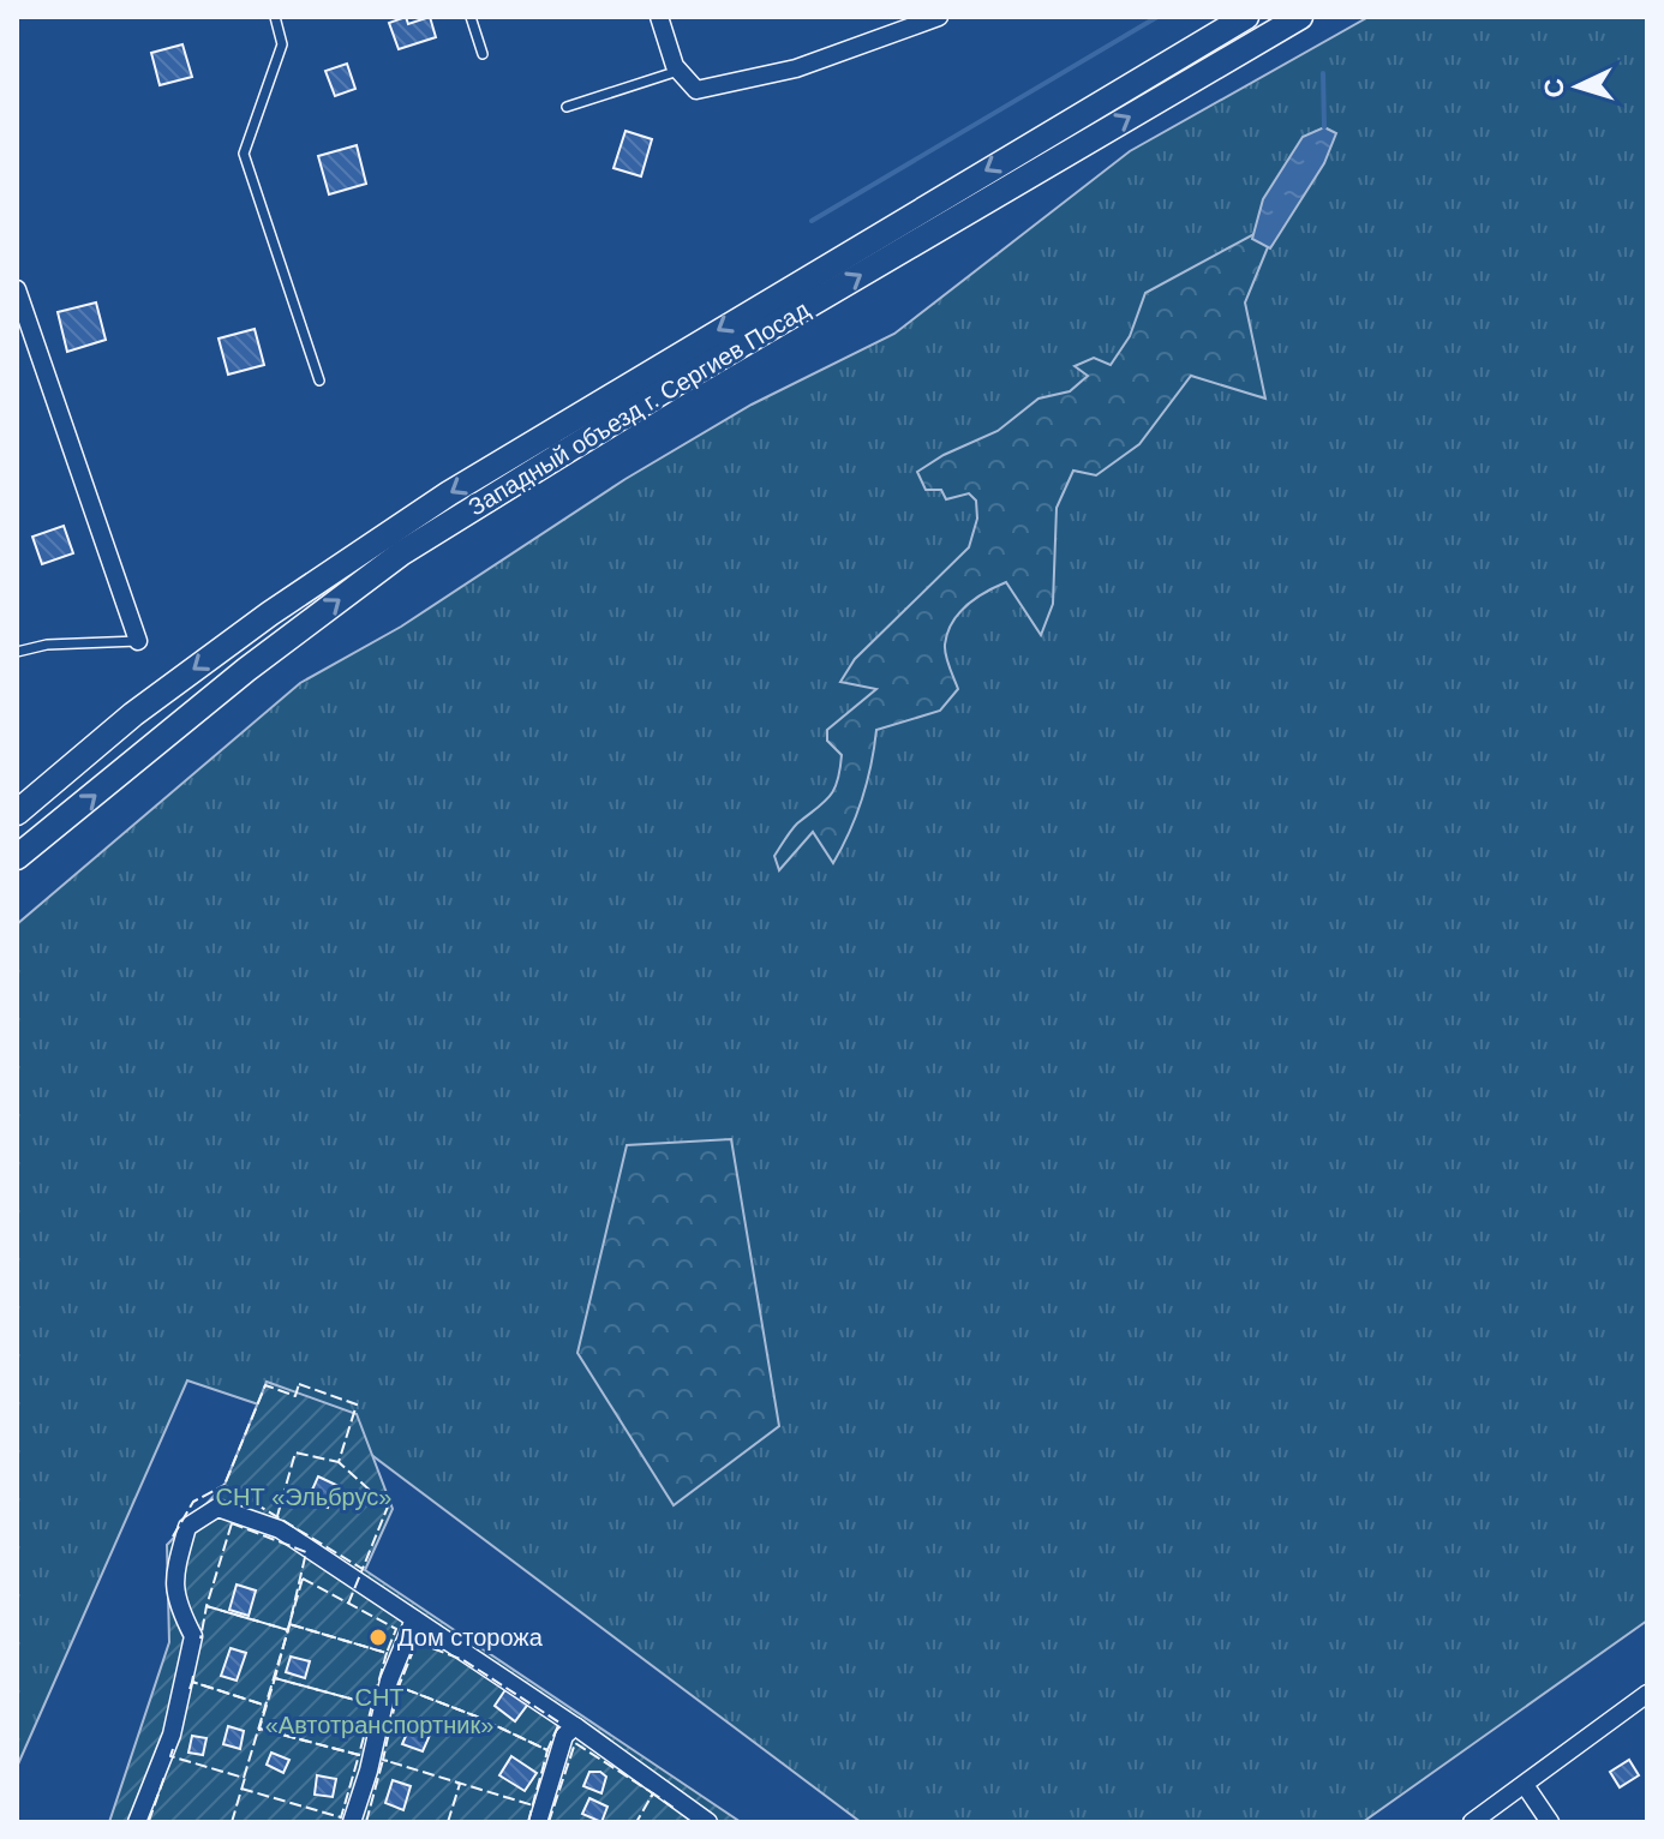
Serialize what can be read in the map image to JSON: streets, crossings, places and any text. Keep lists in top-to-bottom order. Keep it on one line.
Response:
{"streets":{"main road":["Западный объезд г. Сергиев Посад"]},"parks":["СНТ «Эльбрус»","СНТ «Автотранспортник»"],"places":["Дом сторожа"],"north":"left"}
